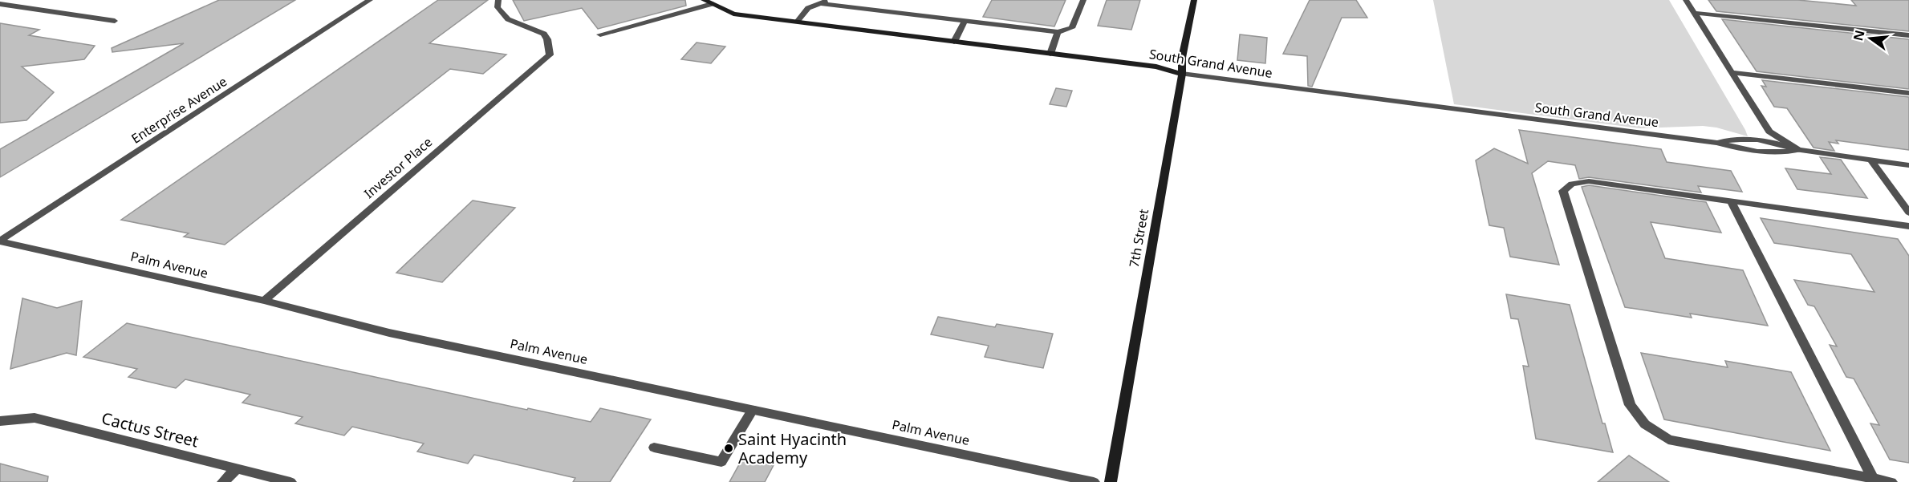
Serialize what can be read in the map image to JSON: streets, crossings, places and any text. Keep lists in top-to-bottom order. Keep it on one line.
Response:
{"streets":{"street":["South Grand Avenue","Enterprise Avenue","Investor Place","7th Street","Palm Avenue","Cactus Street"]},"crossings":[["South Grand Avenue","7th Street"],["Enterprise Avenue","Palm Avenue"],["Investor Place","Palm Avenue"]],"places":["Saint Hyacinth Academy"],"north":"left"}
